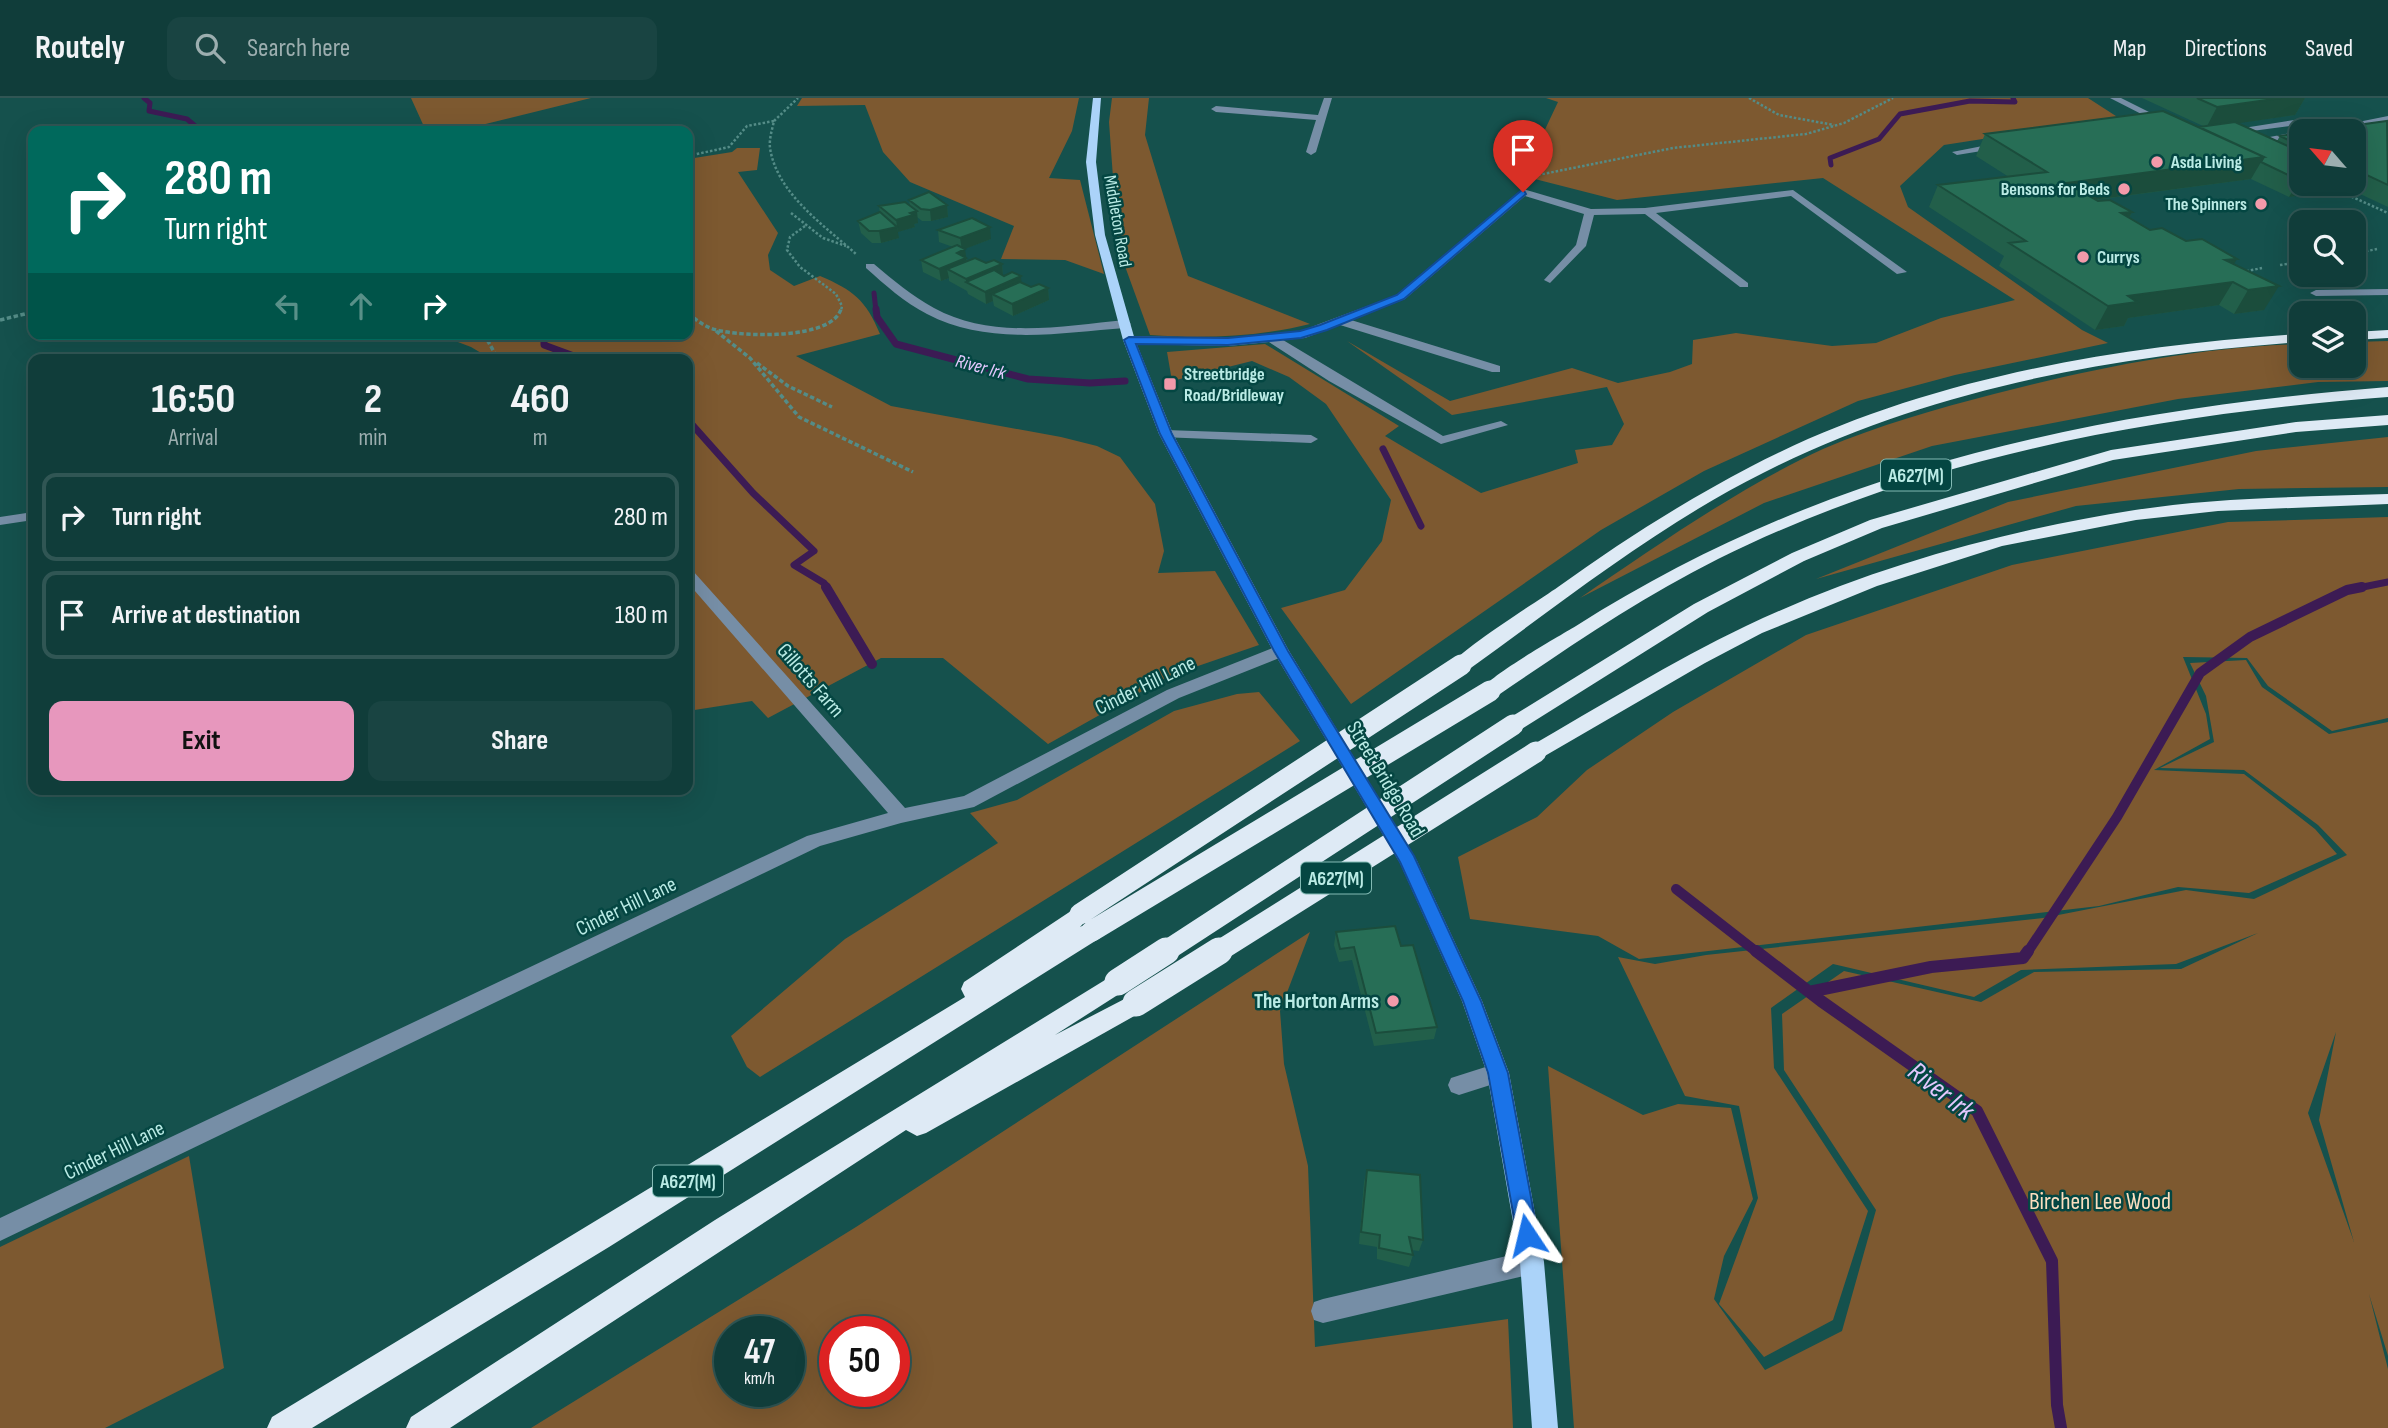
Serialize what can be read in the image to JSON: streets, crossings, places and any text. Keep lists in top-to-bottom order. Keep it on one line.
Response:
{"streets":{"highway":["A627(M)"],"main road":["Middleton Road","Street Bridge Road"],"street":["Gillotts Farm","Cinder Hill Lane"]},"crossings":[["Middleton Road","Street Bridge Road"],["Gillotts Farm","Cinder Hill Lane"],["Cinder Hill Lane","Street Bridge Road"]],"water":["River Irk"],"parks":["Birchen Lee Wood"],"places":{"other":["Asda Living","Bensons for Beds","The Spinners","Currys","The Horton Arms"],"transit":["Streetbridge Road/Bridleway"]},"north":"top left","page":{"header":"Routely","search":"Search here","nav":["Map","Directions","Saved"],"turn":["280 m","Turn right"],"eta":["16:50","Arrival","2","min","460","m"],"list":[{"name":"Turn right","value":"280 m"},{"name":"Arrive at destination","value":"180 m"}],"buttons":["Exit","Share"],"speed":"47 km/h","limit":"50"}}
